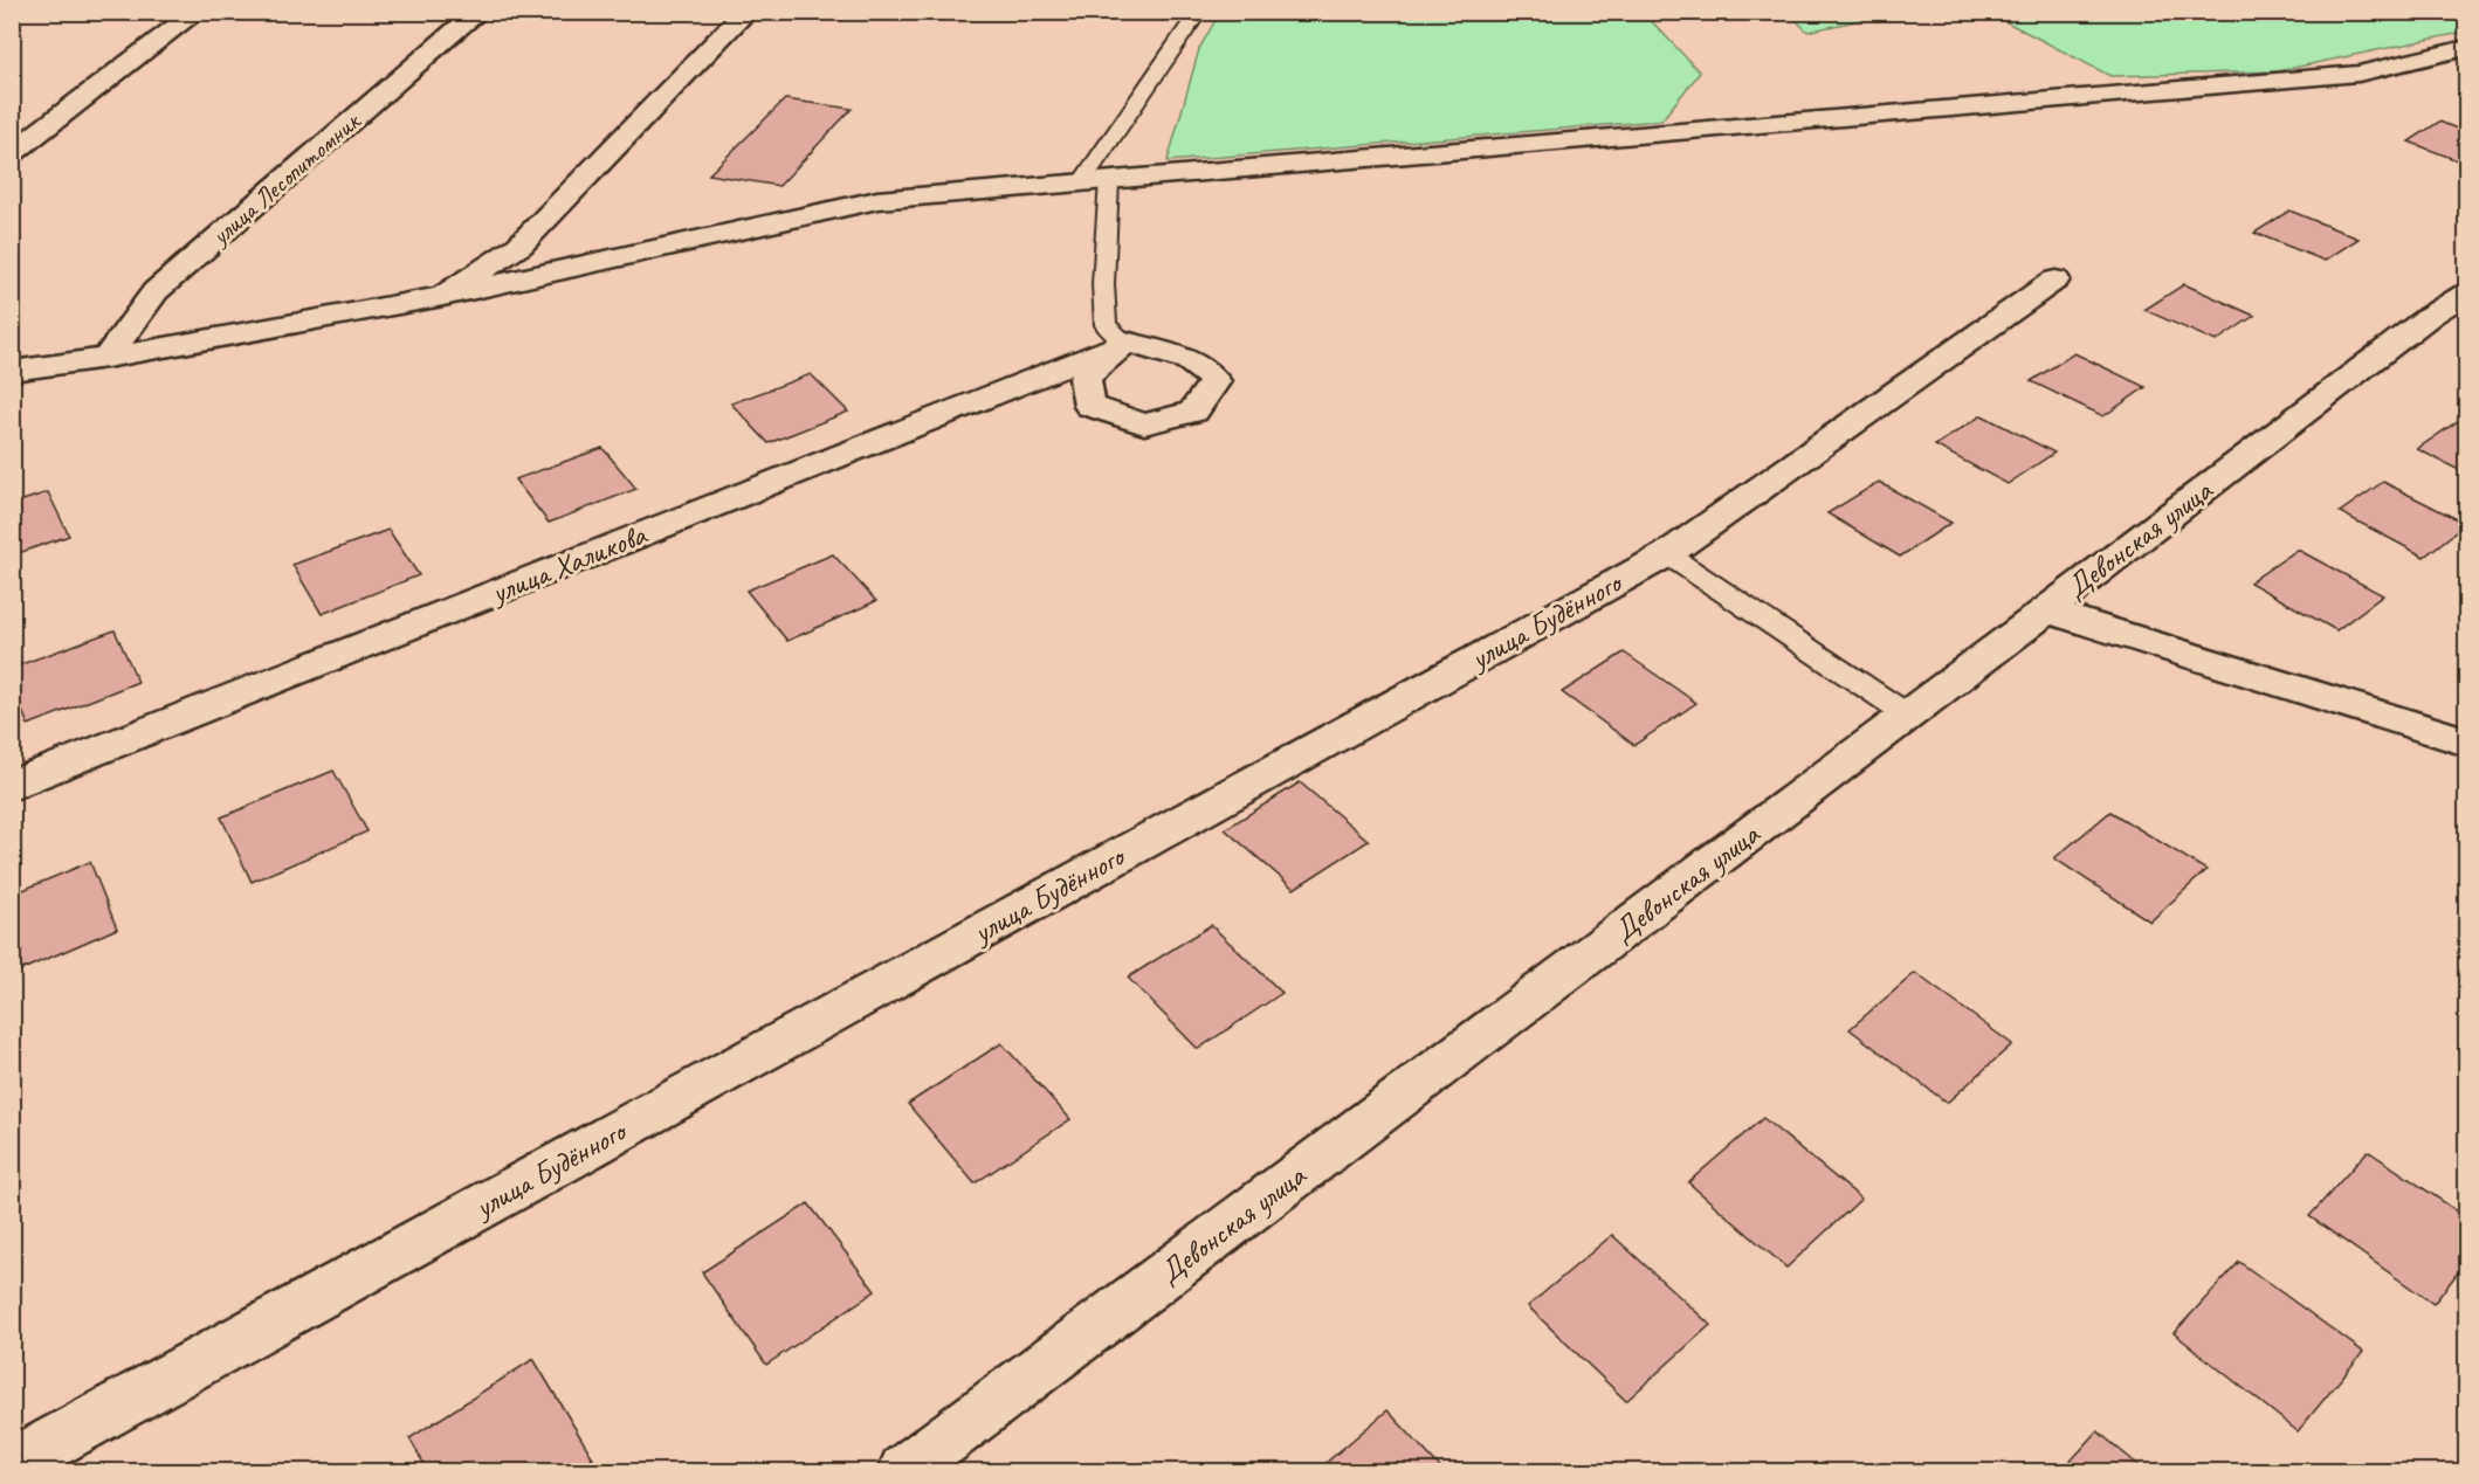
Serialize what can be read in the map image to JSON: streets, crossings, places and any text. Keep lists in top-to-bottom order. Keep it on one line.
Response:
{"streets":{"street":["улица Лесопитомник","Девонская улица","улица Халикова","улица Будённого"]}}
